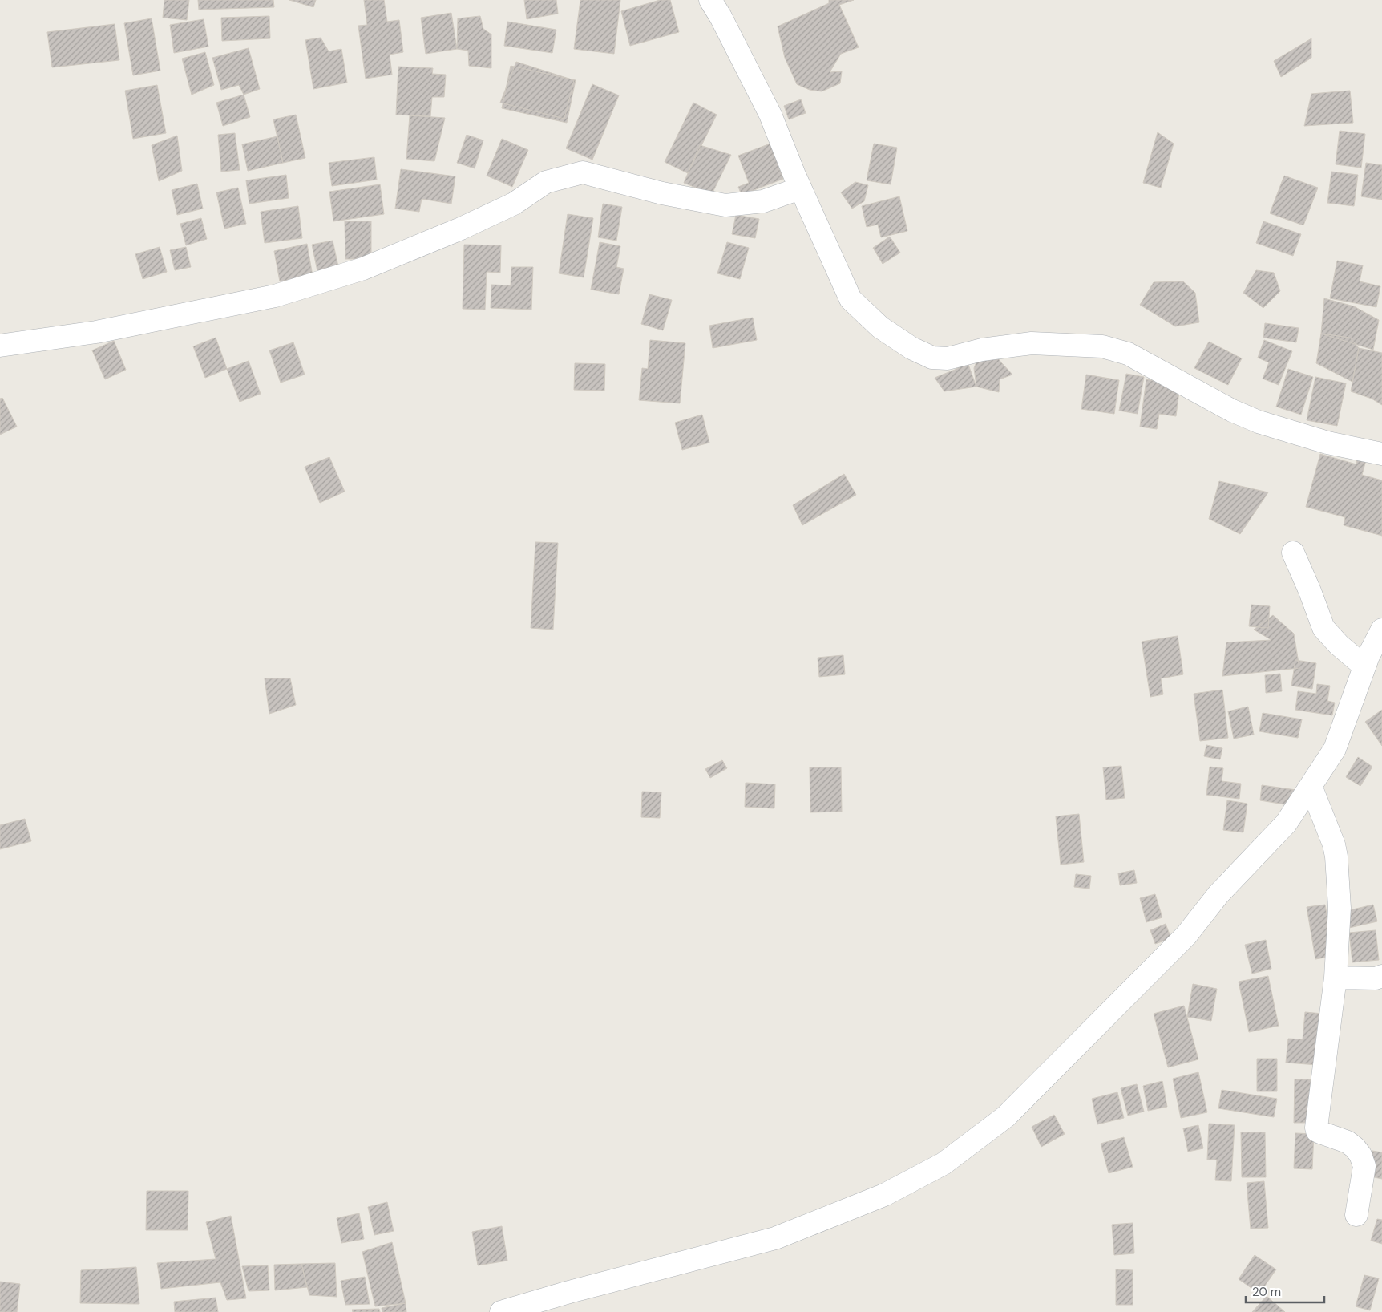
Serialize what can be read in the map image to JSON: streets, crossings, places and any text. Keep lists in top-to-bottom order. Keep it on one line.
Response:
{"scale_bar":"20 m"}
